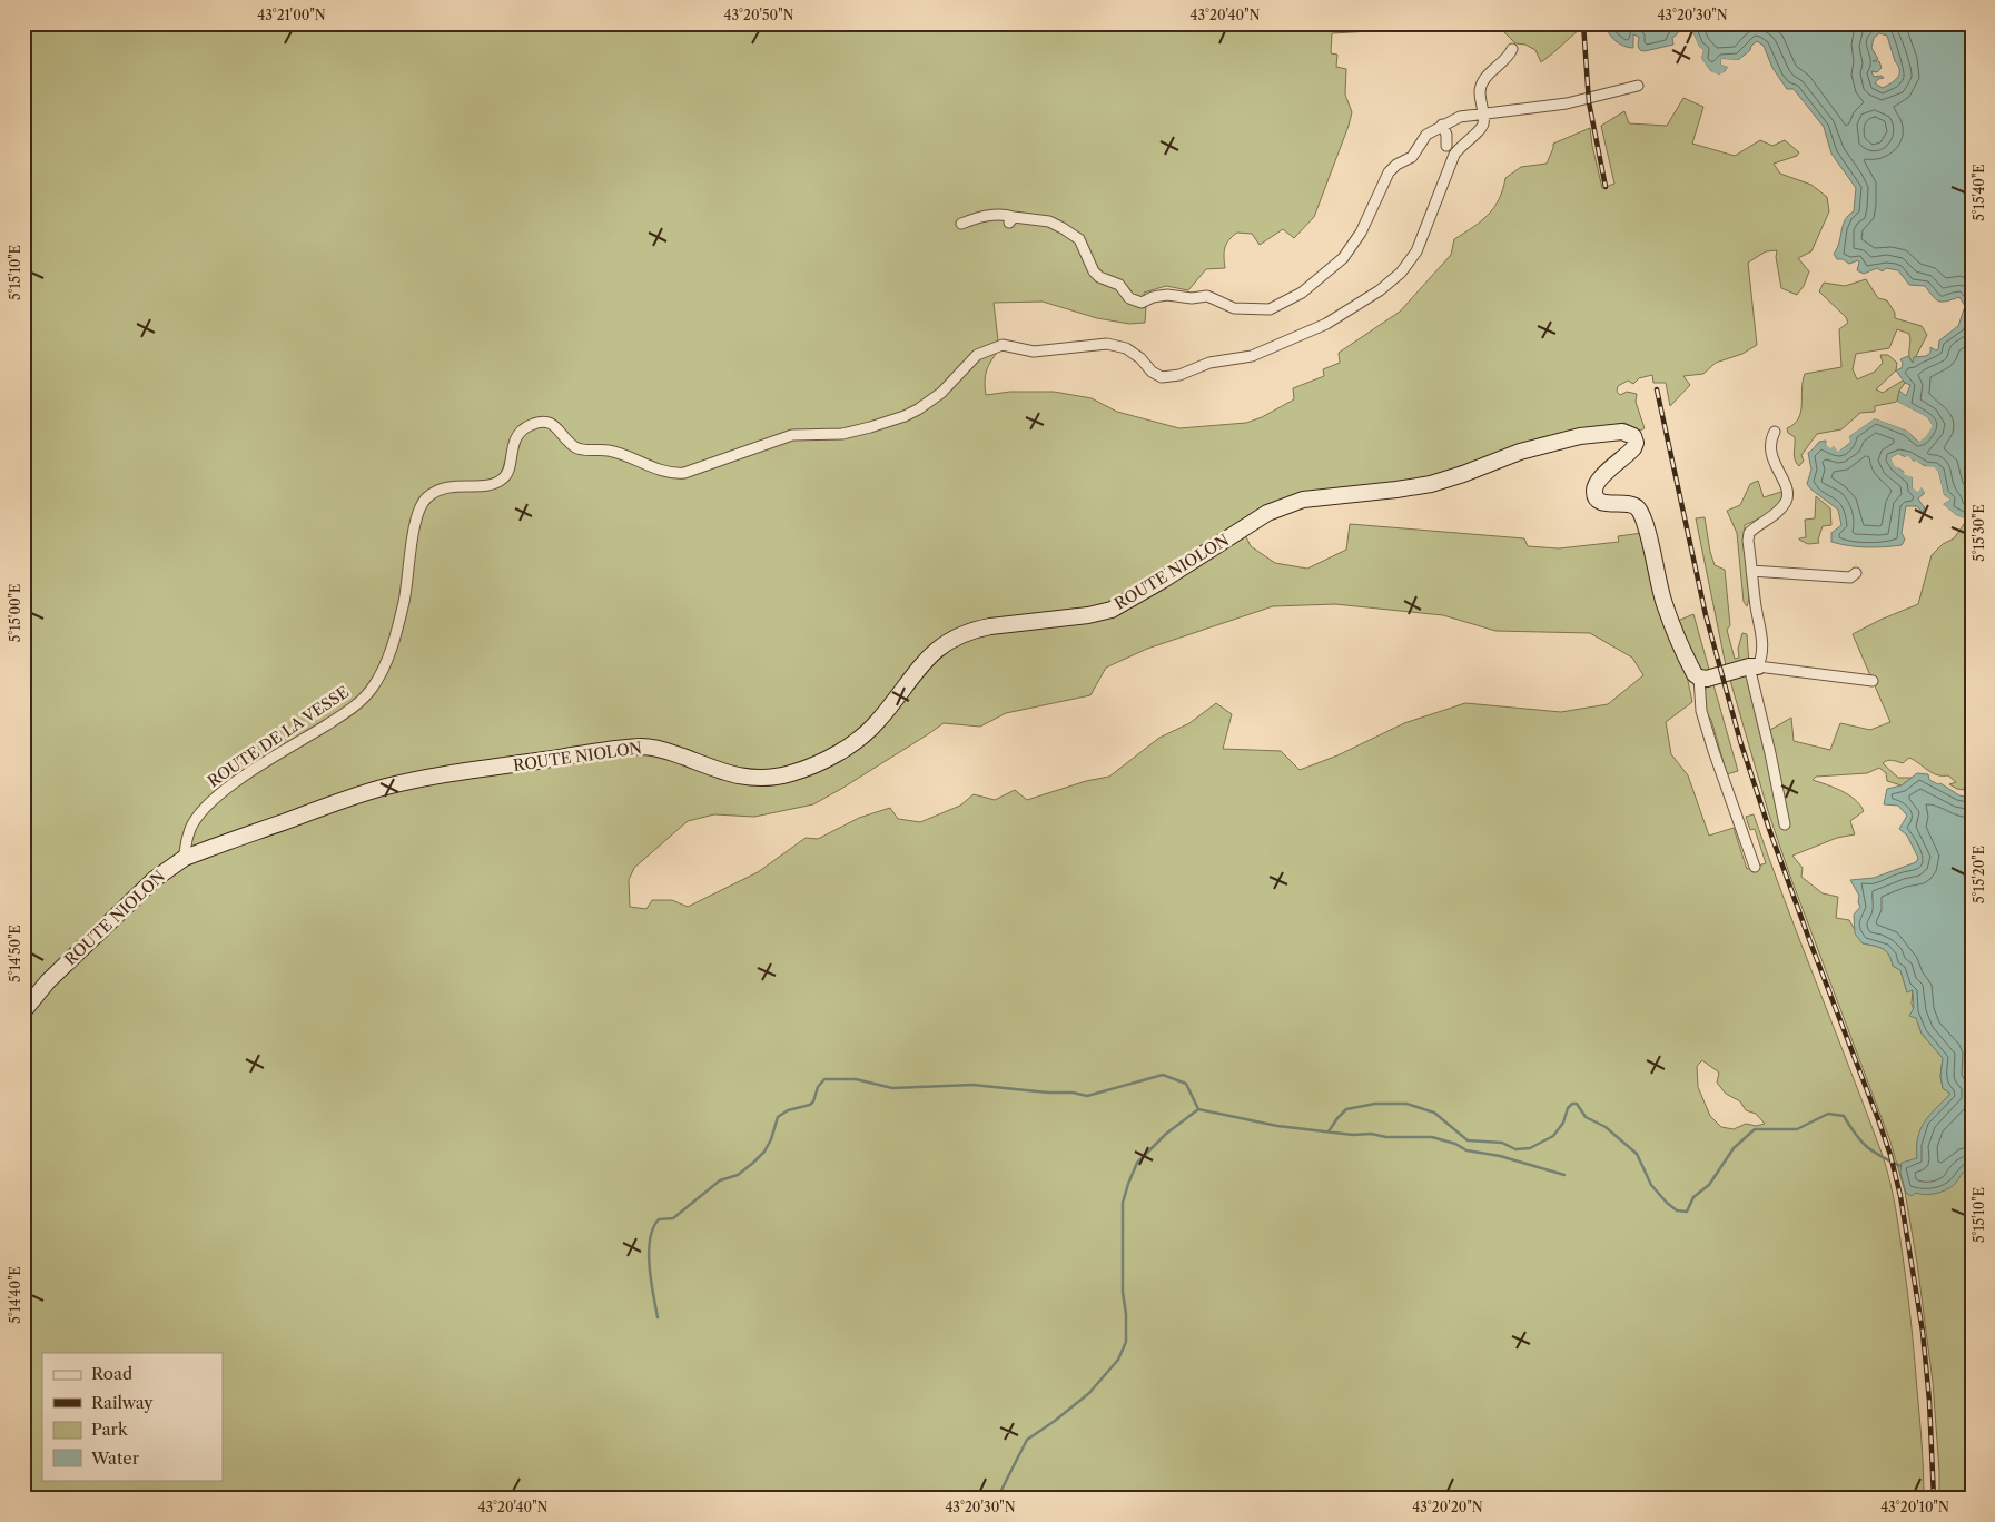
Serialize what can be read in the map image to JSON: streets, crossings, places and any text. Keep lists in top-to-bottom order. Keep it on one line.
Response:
{"streets":{"street":["ROUTE NIOLON","ROUTE DE LA VESSE"]},"crossings":[["ROUTE NIOLON","ROUTE DE LA VESSE"]],"legend":["Road","Railway","Park","Water"],"coordinates":["43°21'00\"N","43°20'50\"N","43°20'40\"N","43°20'30\"N","5°15'40\"E","5°15'10\"E","5°15'30\"E","5°15'00\"E","5°15'20\"E","5°14'50\"E","5°14'40\"E","43°20'20\"N","43°20'10\"N"]}
